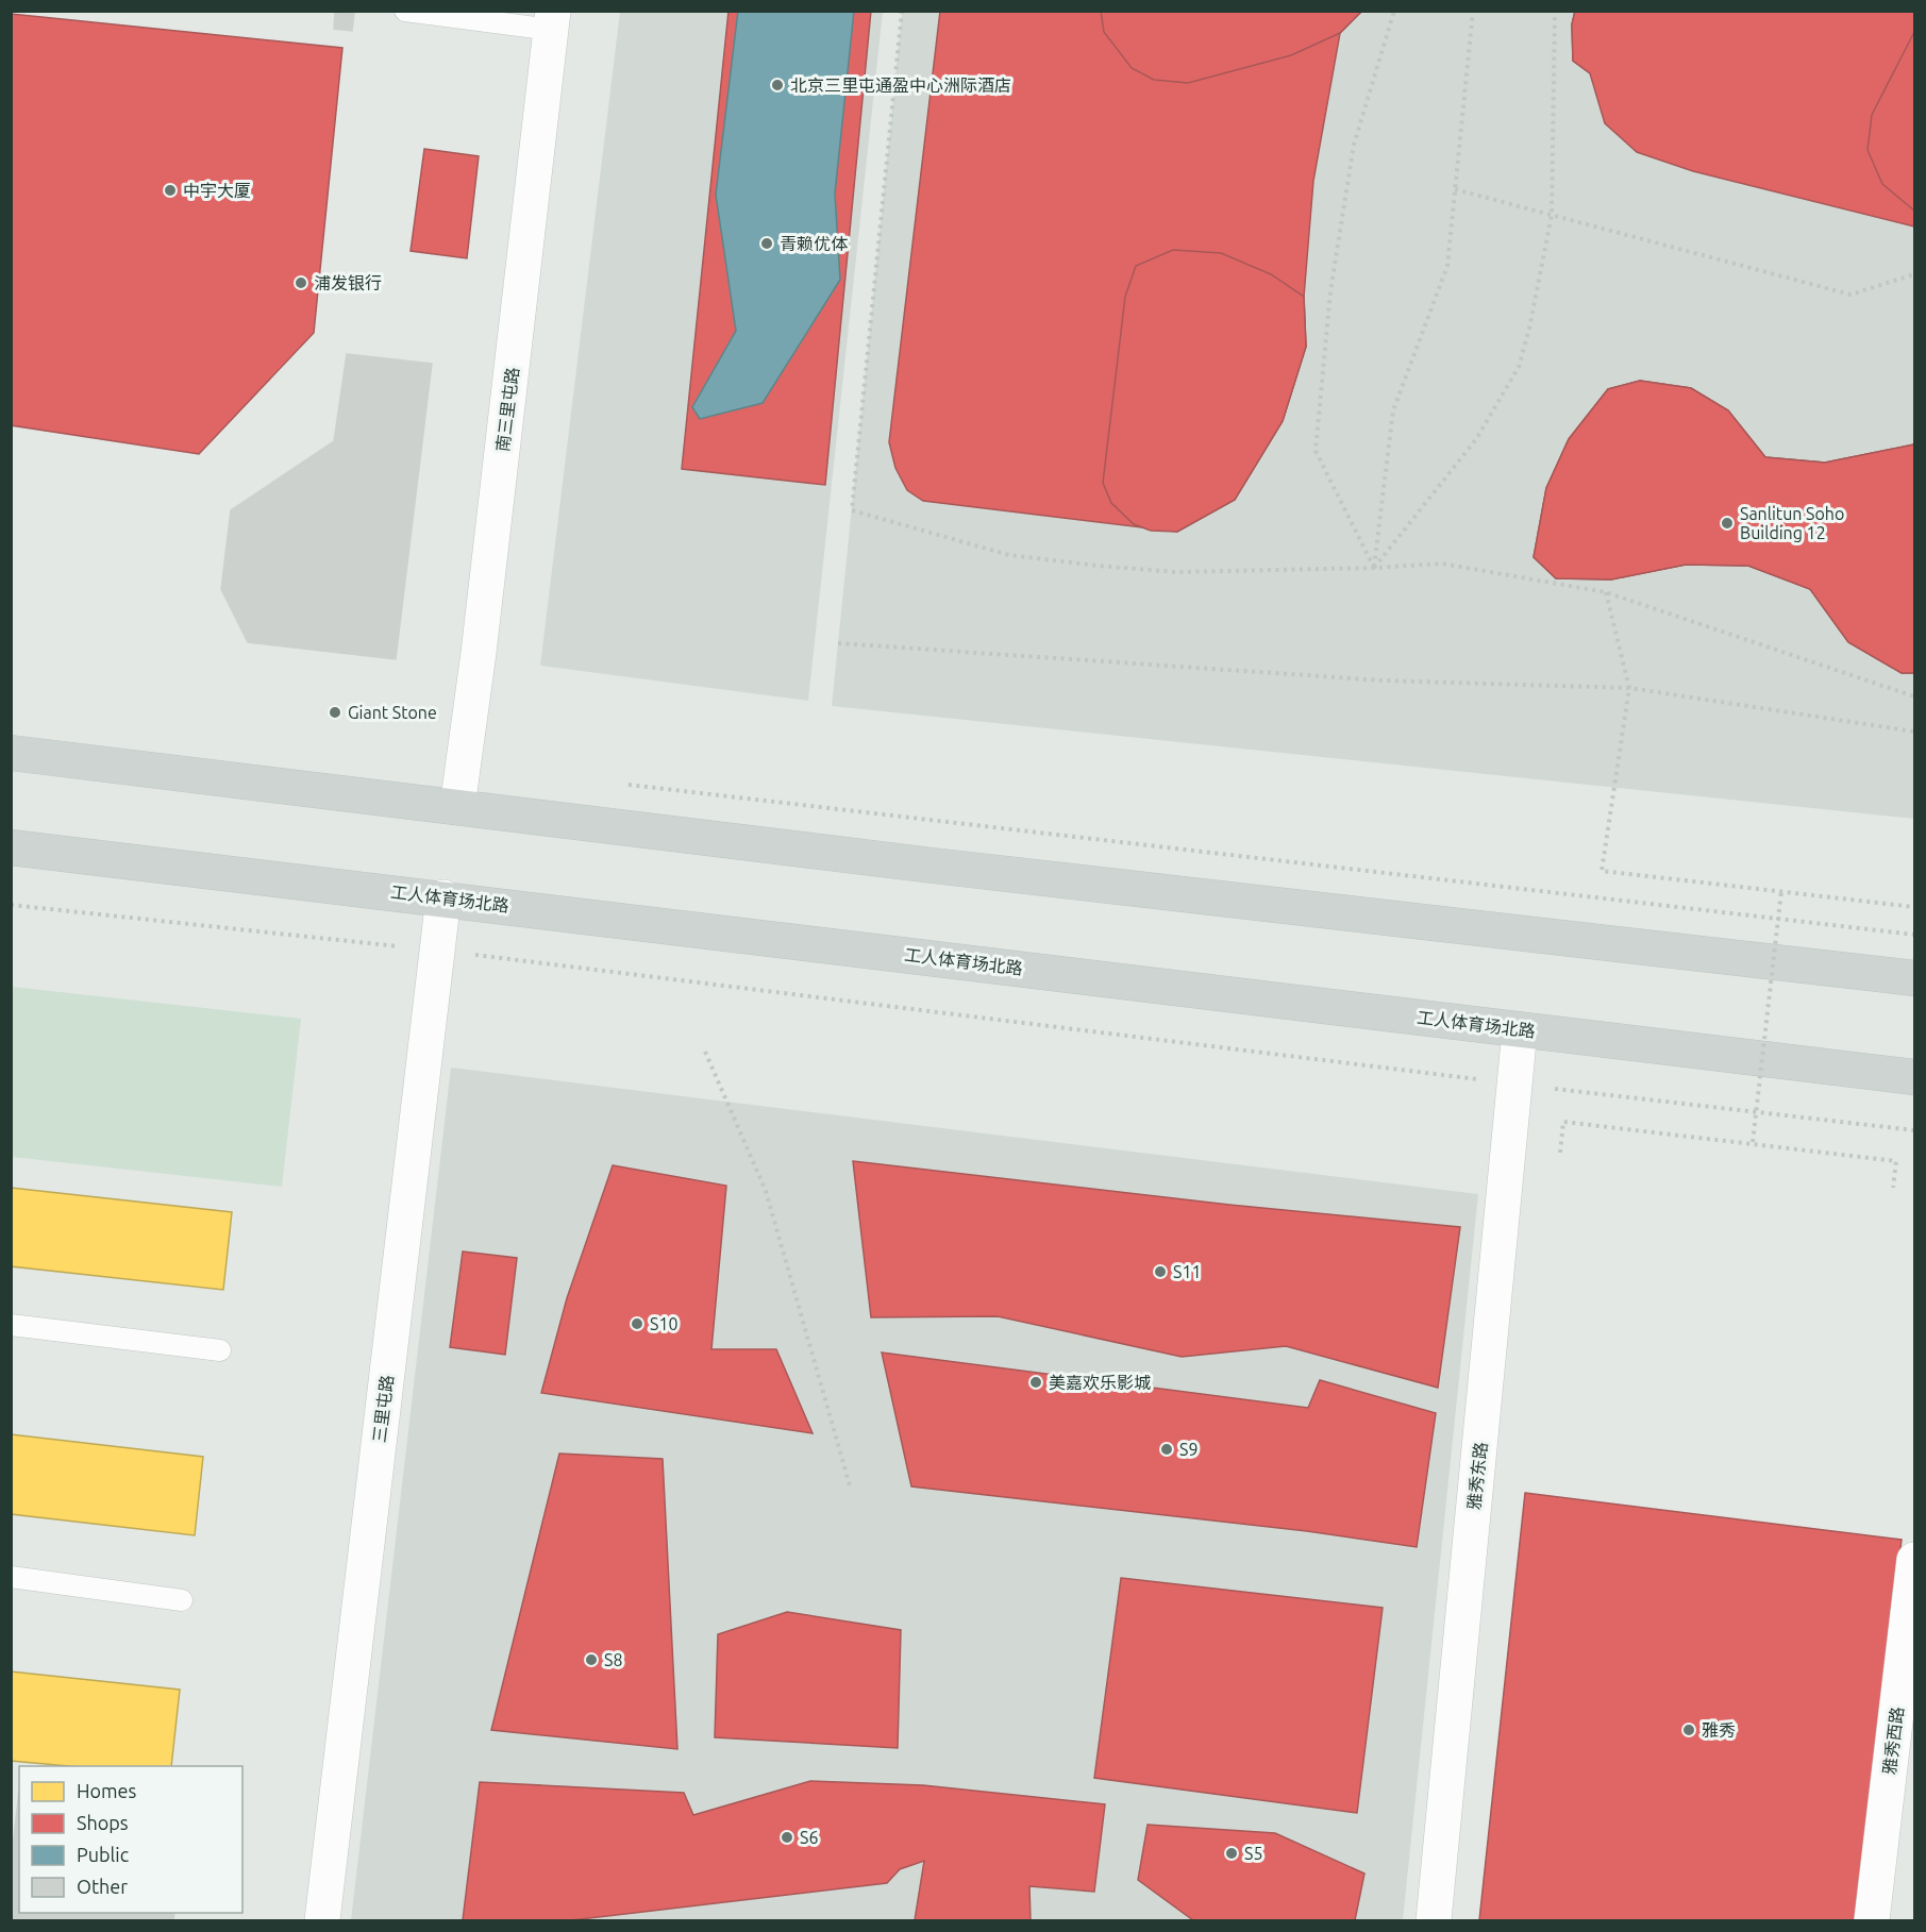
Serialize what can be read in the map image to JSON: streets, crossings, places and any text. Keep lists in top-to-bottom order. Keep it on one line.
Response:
{"streets":{"main road":["工人体育场北路"],"street":["南三里屯路","三里屯路","雅秀东路","雅秀西路"]},"crossings":[["工人体育场北路","三里屯路"],["工人体育场北路","雅秀东路"]],"places":["北京三里屯通盈中心洲际酒店","中宇大厦","青赖优体","浦发银行","Sanlitun Soho Building 12","Giant Stone","S11","S10","美嘉欢乐影城","S9","S8","雅秀","S6","S5"],"legend":["Homes","Shops","Public","Other"]}
